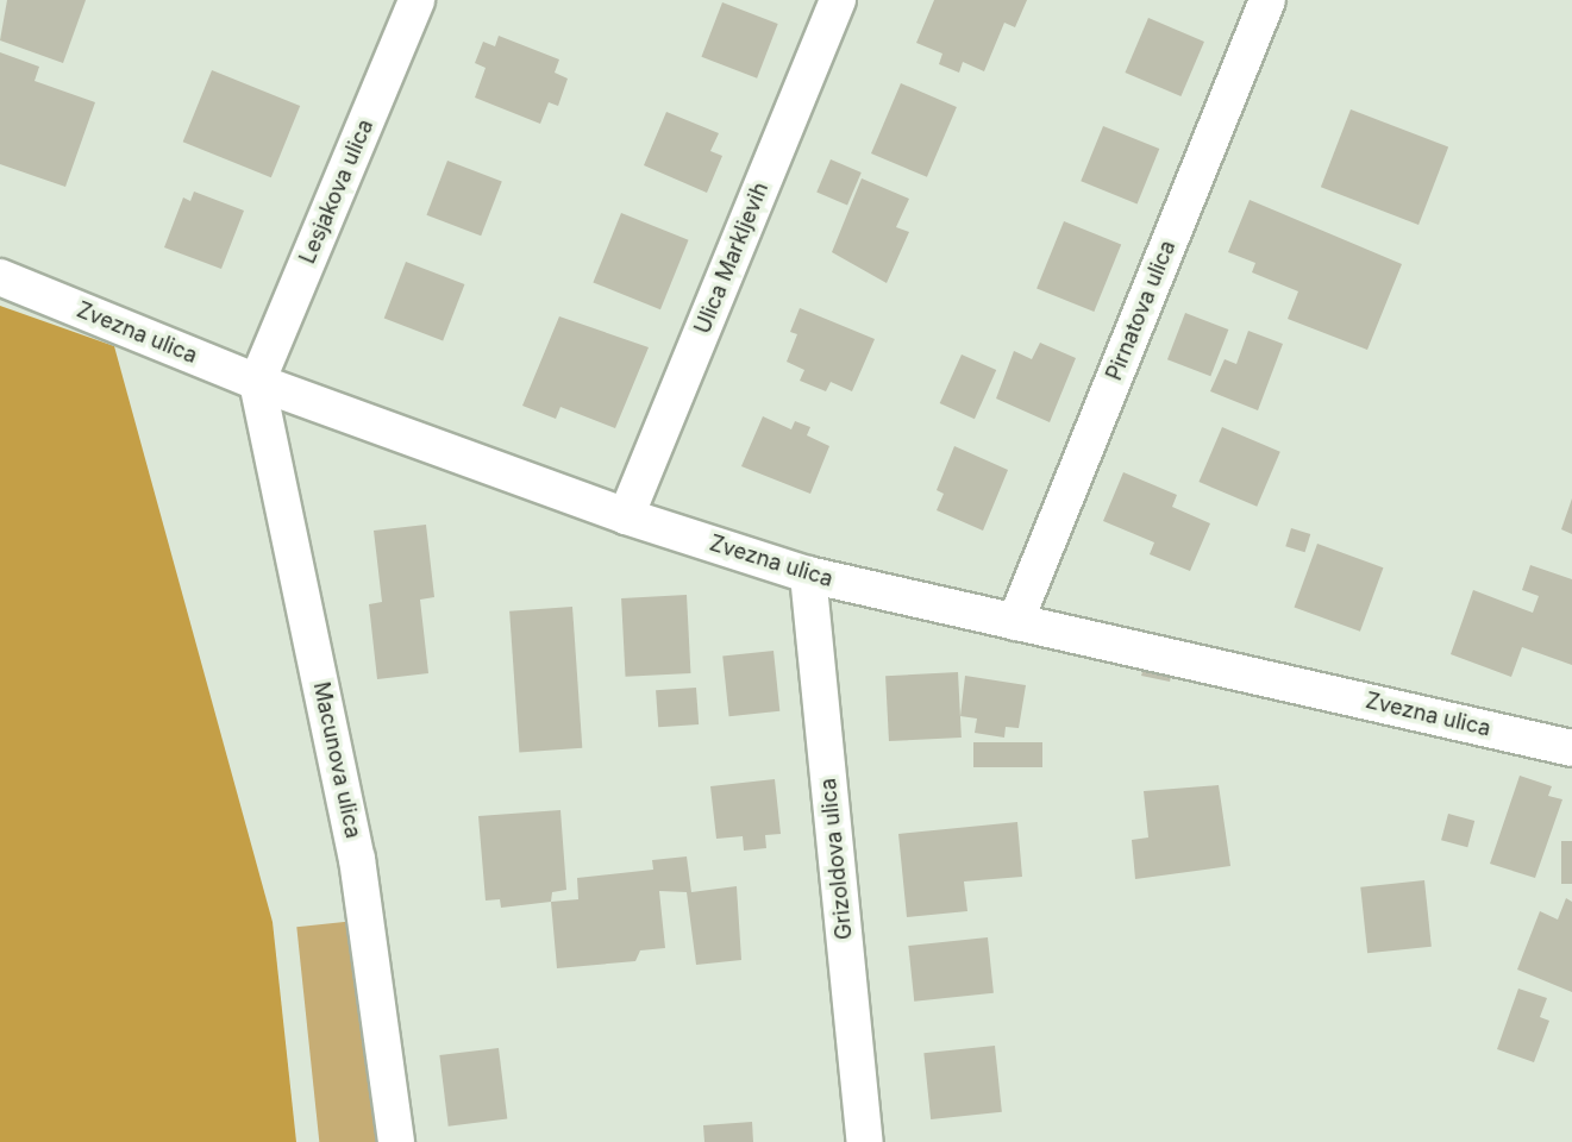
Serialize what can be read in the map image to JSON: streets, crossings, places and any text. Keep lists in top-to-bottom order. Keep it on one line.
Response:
{"streets":{"street":["Lesjakova ulica","Ulica Markljevih","Pirnatova ulica","Zvezna ulica","Macunova ulica","Grizoldova ulica"]},"crossings":[["Lesjakova ulica","Zvezna ulica"],["Lesjakova ulica","Macunova ulica"],["Ulica Markljevih","Zvezna ulica"],["Pirnatova ulica","Zvezna ulica"],["Zvezna ulica","Macunova ulica"],["Zvezna ulica","Grizoldova ulica"]]}
